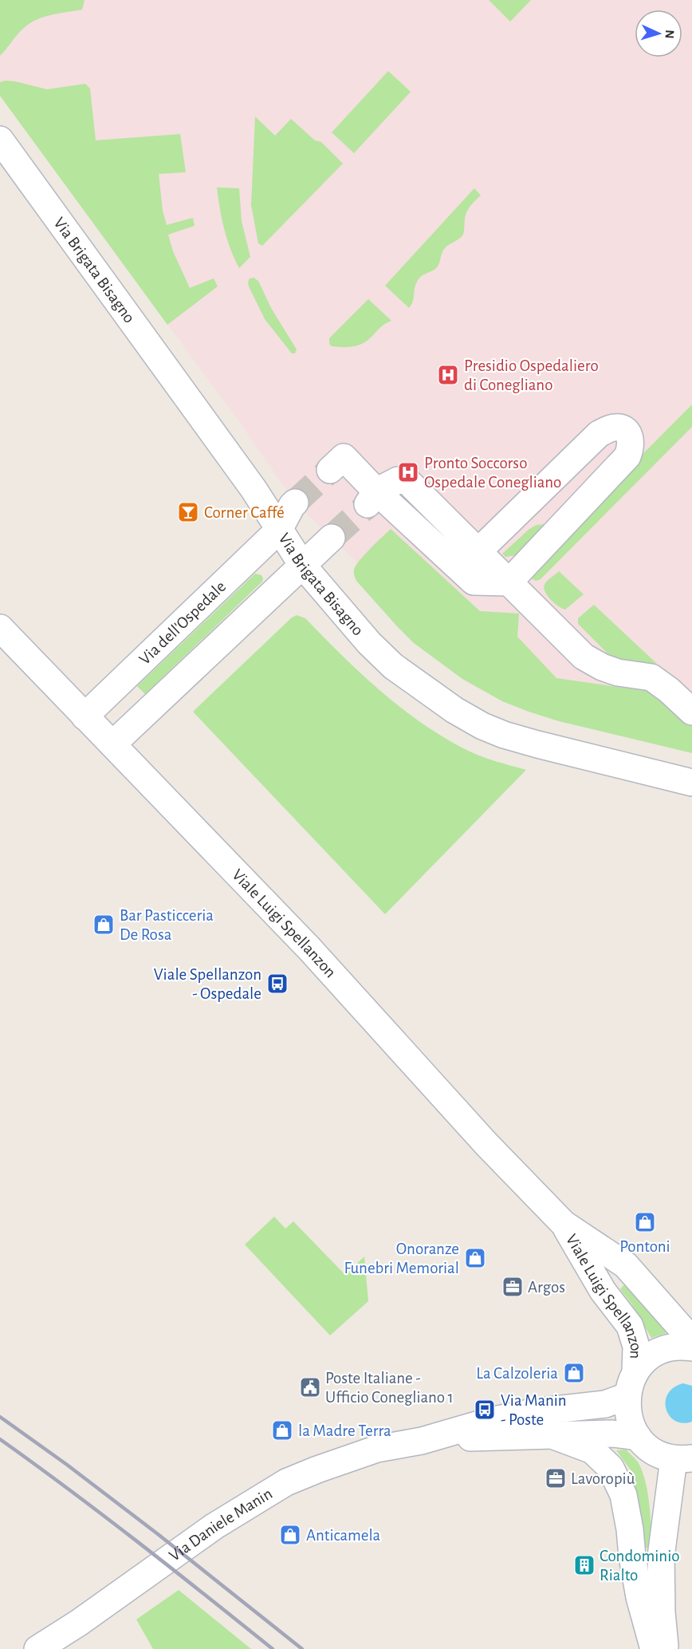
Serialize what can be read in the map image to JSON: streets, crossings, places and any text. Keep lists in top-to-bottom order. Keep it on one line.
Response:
{"streets":{"street":["Via Brigata Bisagno","Via dell'Ospedale","Viale Luigi Spellanzon","Via Daniele Manin"]},"crossings":[["Via Brigata Bisagno","Via dell'Ospedale"],["Via dell'Ospedale","Viale Luigi Spellanzon"],["Viale Luigi Spellanzon","Via Daniele Manin"]],"places":{"hospital":["Presidio Ospedaliero di Conegliano","Pronto Soccorso Ospedale Conegliano"],"bar":["Corner Caffé"],"shop":["Bar Pasticceria De Rosa","Pontoni","Onoranze Funebri Memorial","La Calzoleria","la Madre Terra","Anticamela"],"bus stop":["Viale Spellanzon - Ospedale","Via Manin - Poste"],"office":["Argos","Lavoropiù"],"public building":["Poste Italiane - Ufficio Conegliano 1"],"building":["Condominio Rialto"]},"north":"right"}
